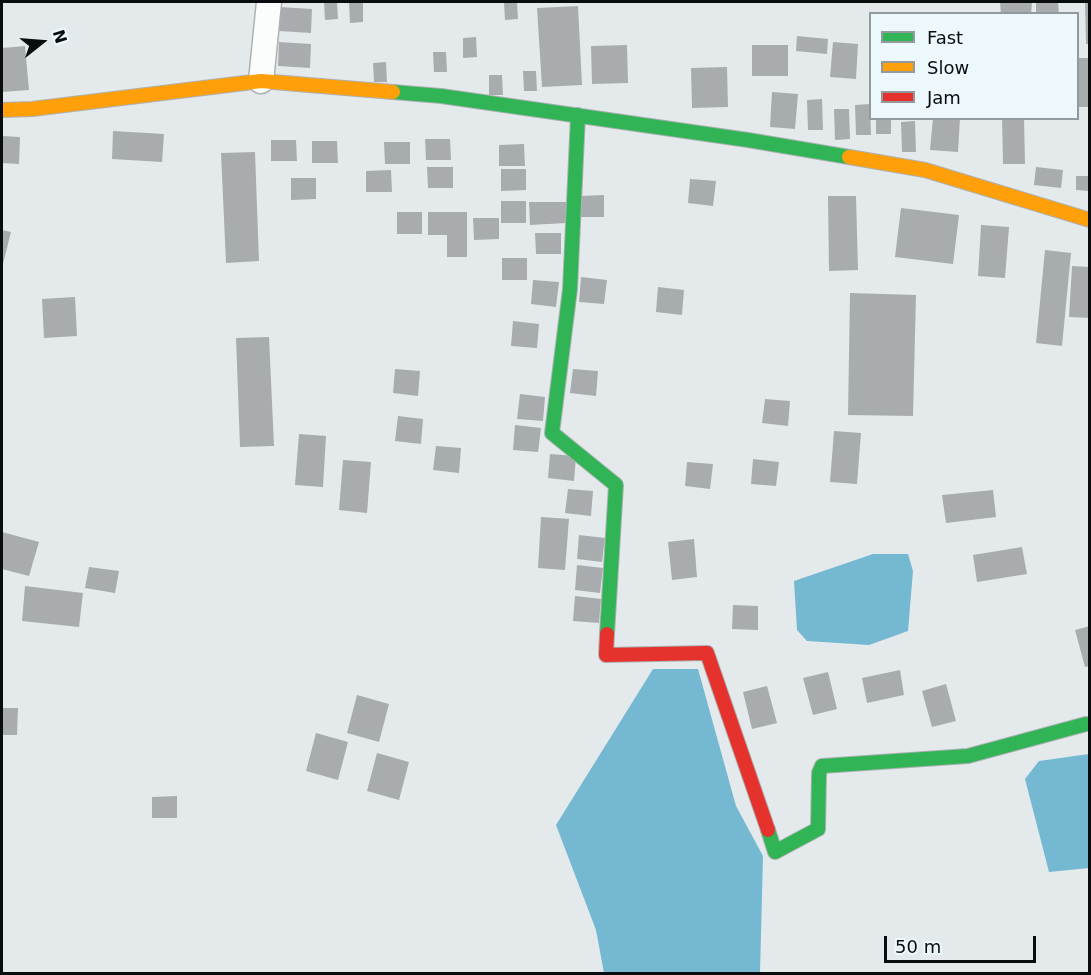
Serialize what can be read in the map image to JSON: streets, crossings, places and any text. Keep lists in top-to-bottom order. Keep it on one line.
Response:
{"legend":["Fast","Slow","Jam"],"scale_bar":"50 m","north":"right"}
